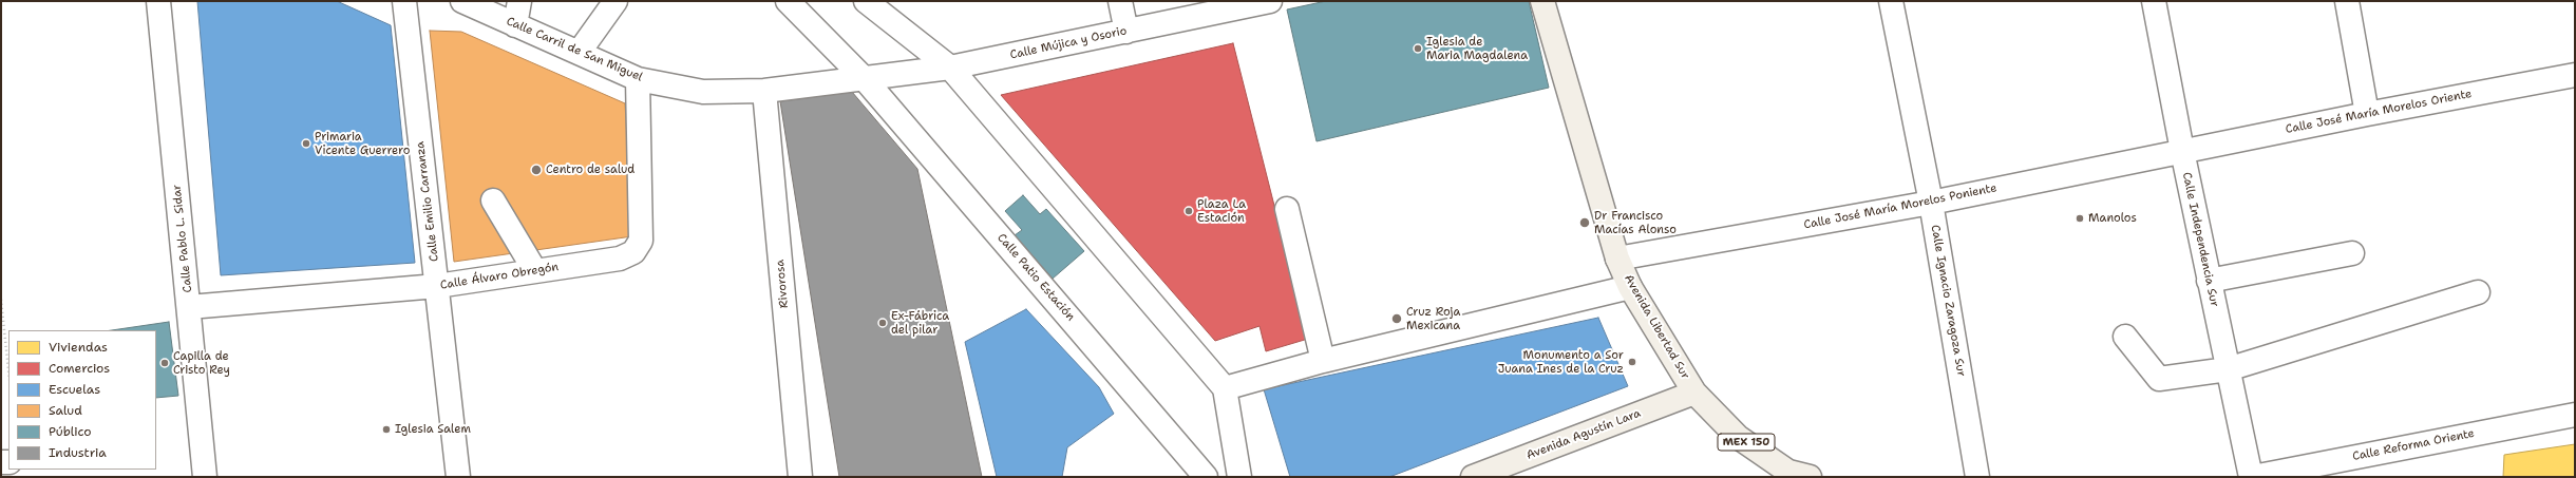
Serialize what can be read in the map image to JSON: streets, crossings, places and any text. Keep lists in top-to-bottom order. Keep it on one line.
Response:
{"streets":{"main road":["Avenida Libertad Sur","Avenida Agustín Lara","MEX 150"],"street":["Calle Mújica y Osorio","Calle Carril de San Miguel","Calle José María Morelos Oriente","Calle Emilio Carranza","Calle José María Morelos Poniente","Calle Pablo L. Sidar","Calle Independencia Sur","Calle Álvaro Obregón","Calle Patio Estación","Rivorosa","Calle Ignacio Zaragoza Sur","Calle Reforma Oriente"]},"crossings":[["Calle Mújica y Osorio","Calle Carril de San Miguel"],["Calle Mújica y Osorio","Calle Patio Estación"],["Calle Carril de San Miguel","Calle Álvaro Obregón"],["Calle Carril de San Miguel","Calle Patio Estación"],["Calle Carril de San Miguel","Rivorosa"],["Calle José María Morelos Oriente","Calle José María Morelos Poniente"],["Calle José María Morelos Oriente","Calle Independencia Sur"],["Calle Emilio Carranza","Calle Álvaro Obregón"],["Calle José María Morelos Poniente","Calle Independencia Sur"],["Calle José María Morelos Poniente","Calle Ignacio Zaragoza Sur"],["Calle José María Morelos Poniente","Avenida Libertad Sur"],["Calle Pablo L. Sidar","Calle Álvaro Obregón"],["Calle Independencia Sur","Calle Reforma Oriente"],["Avenida Libertad Sur","Avenida Agustín Lara"]],"places":["Iglesia de Maria Magdalena","Primaria Vicente Guerrero","Centro de salud","Plaza La Estación","Manolos","Dr Francisco Macías Alonso","Cruz Roja Mexicana","Ex-Fábrica del pilar","Monumento a Sor Juana Ines de la Cruz","Capilla de Cristo Rey","Iglesia Salem"],"legend":["Viviendas","Comercios","Escuelas","Salud","Público","Industria"]}
